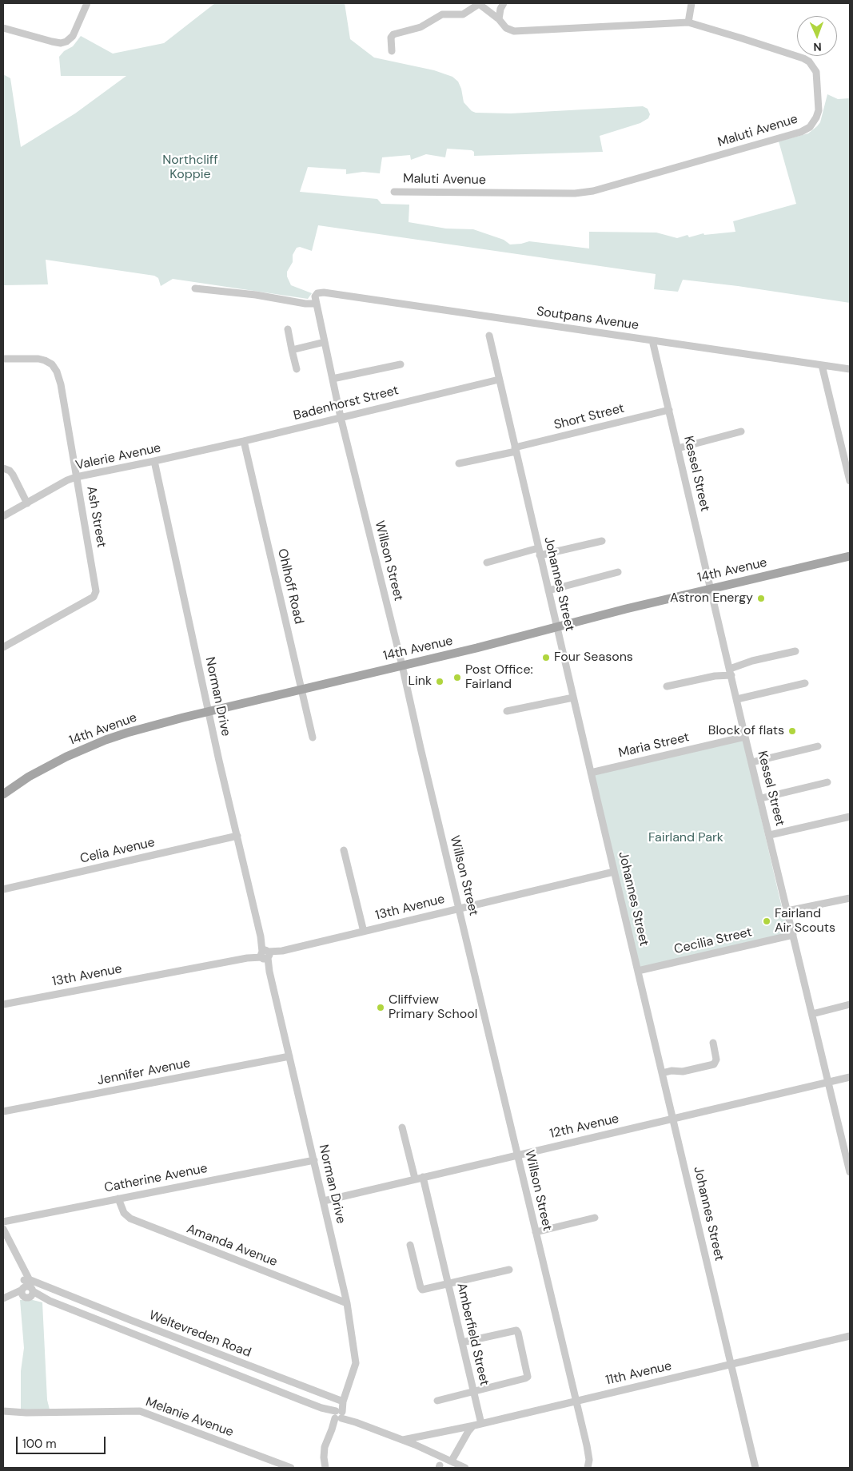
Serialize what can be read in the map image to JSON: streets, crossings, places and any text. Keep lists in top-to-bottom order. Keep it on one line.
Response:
{"streets":{"main road":["14th Avenue"],"street":["Maluti Avenue","Soutpans Avenue","Badenhorst Street","Short Street","Valerie Avenue","Kessel Street","Ash Street","Willson Street","Johannes Street","Ohlhoff Road","Norman Drive","Maria Street","Celia Avenue","13th Avenue","Cecilia Street","Jennifer Avenue","12th Avenue","Catherine Avenue","Amanda Avenue","Weltevreden Road","Amberfield Street","11th Avenue","Melanie Avenue"]},"crossings":[["Soutpans Avenue","Kessel Street"],["Soutpans Avenue","Willson Street"],["Badenhorst Street","Valerie Avenue"],["Badenhorst Street","Willson Street"],["Badenhorst Street","Johannes Street"],["Badenhorst Street","Ohlhoff Road"],["Short Street","Kessel Street"],["Short Street","Johannes Street"],["Valerie Avenue","Ash Street"],["Valerie Avenue","Norman Drive"],["Kessel Street","14th Avenue"],["Kessel Street","Maria Street"],["Kessel Street","Cecilia Street"],["Kessel Street","12th Avenue"],["Willson Street","14th Avenue"],["Willson Street","13th Avenue"],["Willson Street","12th Avenue"],["Willson Street","11th Avenue"],["14th Avenue","Johannes Street"],["14th Avenue","Ohlhoff Road"],["14th Avenue","Norman Drive"],["Johannes Street","Maria Street"],["Johannes Street","13th Avenue"],["Johannes Street","Cecilia Street"],["Johannes Street","12th Avenue"],["Johannes Street","11th Avenue"],["Norman Drive","Celia Avenue"],["Norman Drive","13th Avenue"],["Norman Drive","Jennifer Avenue"],["Norman Drive","12th Avenue"],["Norman Drive","Catherine Avenue"],["Norman Drive","Amanda Avenue"],["Norman Drive","Weltevreden Road"],["12th Avenue","Amberfield Street"],["Catherine Avenue","Amanda Avenue"],["Weltevreden Road","11th Avenue"],["Amberfield Street","11th Avenue"]],"parks":["Northcliff Koppie","Fairland Park"],"places":["Astron Energy","Four Seasons","Post Office: Fairland","Link","Block of flats","Fairland Air Scouts","Cliffview Primary School"],"scale_bar":"100 m","north":"bottom"}
